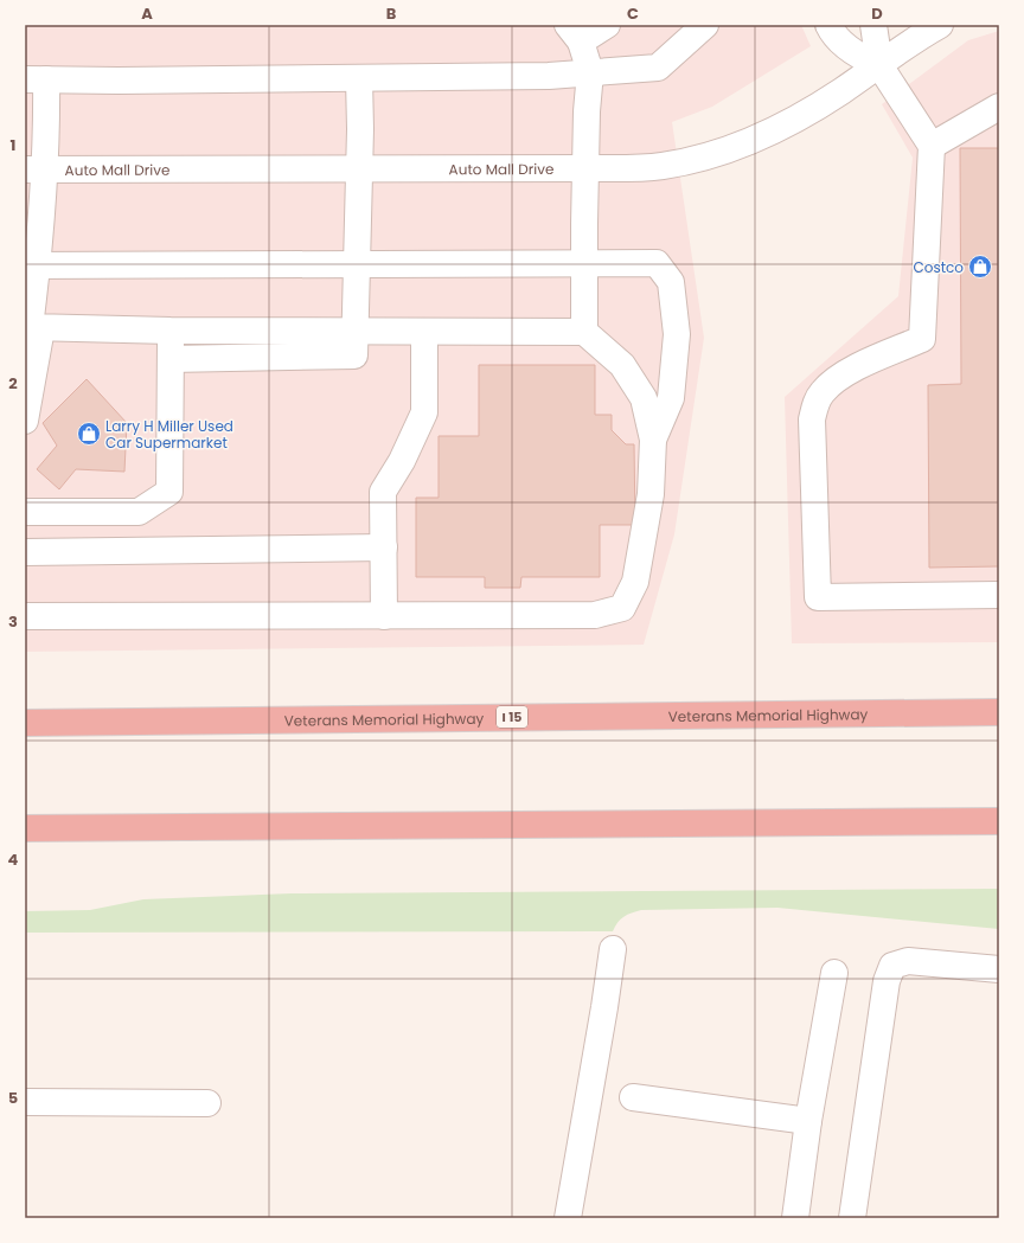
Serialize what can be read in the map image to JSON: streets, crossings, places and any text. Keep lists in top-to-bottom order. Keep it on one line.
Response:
{"streets":{"highway":["Veterans Memorial Highway","I 15"],"street":["Auto Mall Drive"]},"places":{"shop":["Costco","Larry H Miller Used Car Supermarket"]},"grid":{"columns":["A","B","C","D"],"rows":["1","2","3","4","5"]}}
